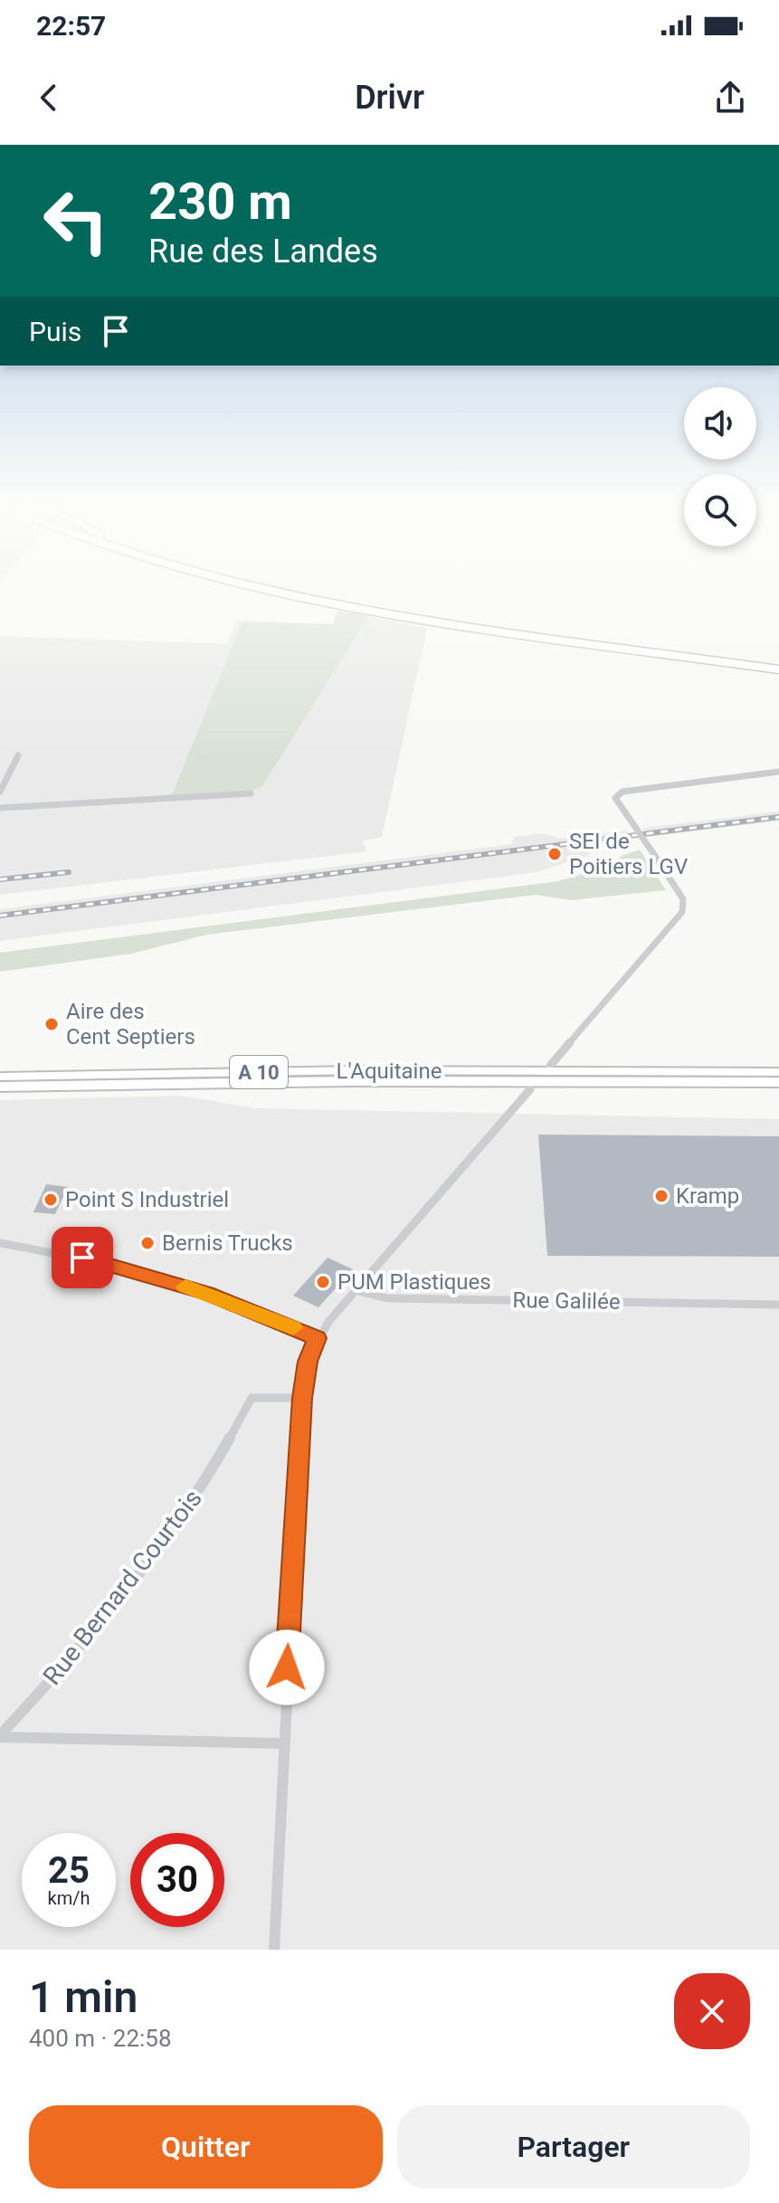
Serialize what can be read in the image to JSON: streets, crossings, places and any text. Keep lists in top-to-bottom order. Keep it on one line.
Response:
{"streets":{"highway":["L'Aquitaine","A 10"],"street":["Rue Galilée","Rue Bernard Courtois"]},"places":["SEI de Poitiers LGV","Aire des Cent Septiers","Kramp","Point S Industriel","Bernis Trucks","PUM Plastiques"],"page":{"status":"22:57","header":"Drivr","turn":["230 m","Rue des Landes"],"then":"Puis","speed":"25 km/h","limit":"30","heading":["1 min","400 m · 22:58"],"buttons":["Quitter","Partager"]}}
